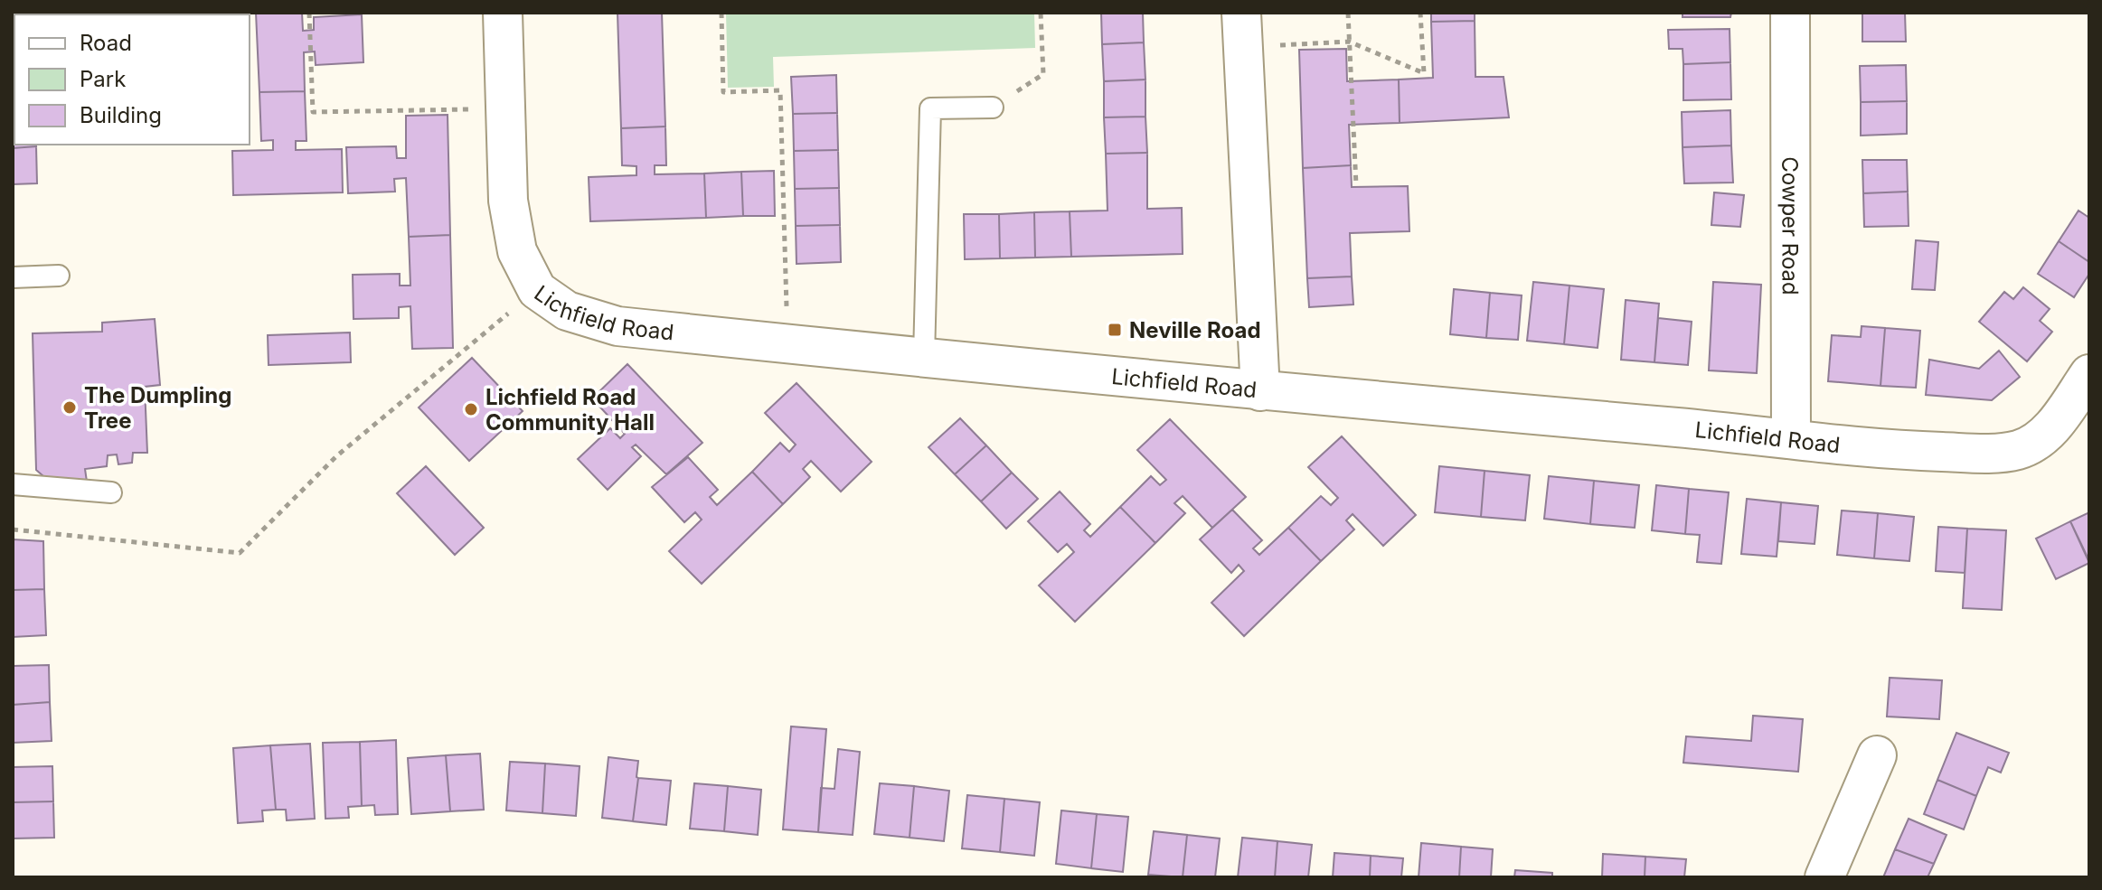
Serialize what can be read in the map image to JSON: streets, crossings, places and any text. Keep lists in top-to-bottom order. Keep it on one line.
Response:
{"streets":{"street":["Cowper Road","Lichfield Road"]},"crossings":[["Cowper Road","Lichfield Road"]],"places":{"transit":["Neville Road"],"other":["The Dumpling Tree","Lichfield Road Community Hall"]},"legend":["Road","Park","Building"]}
